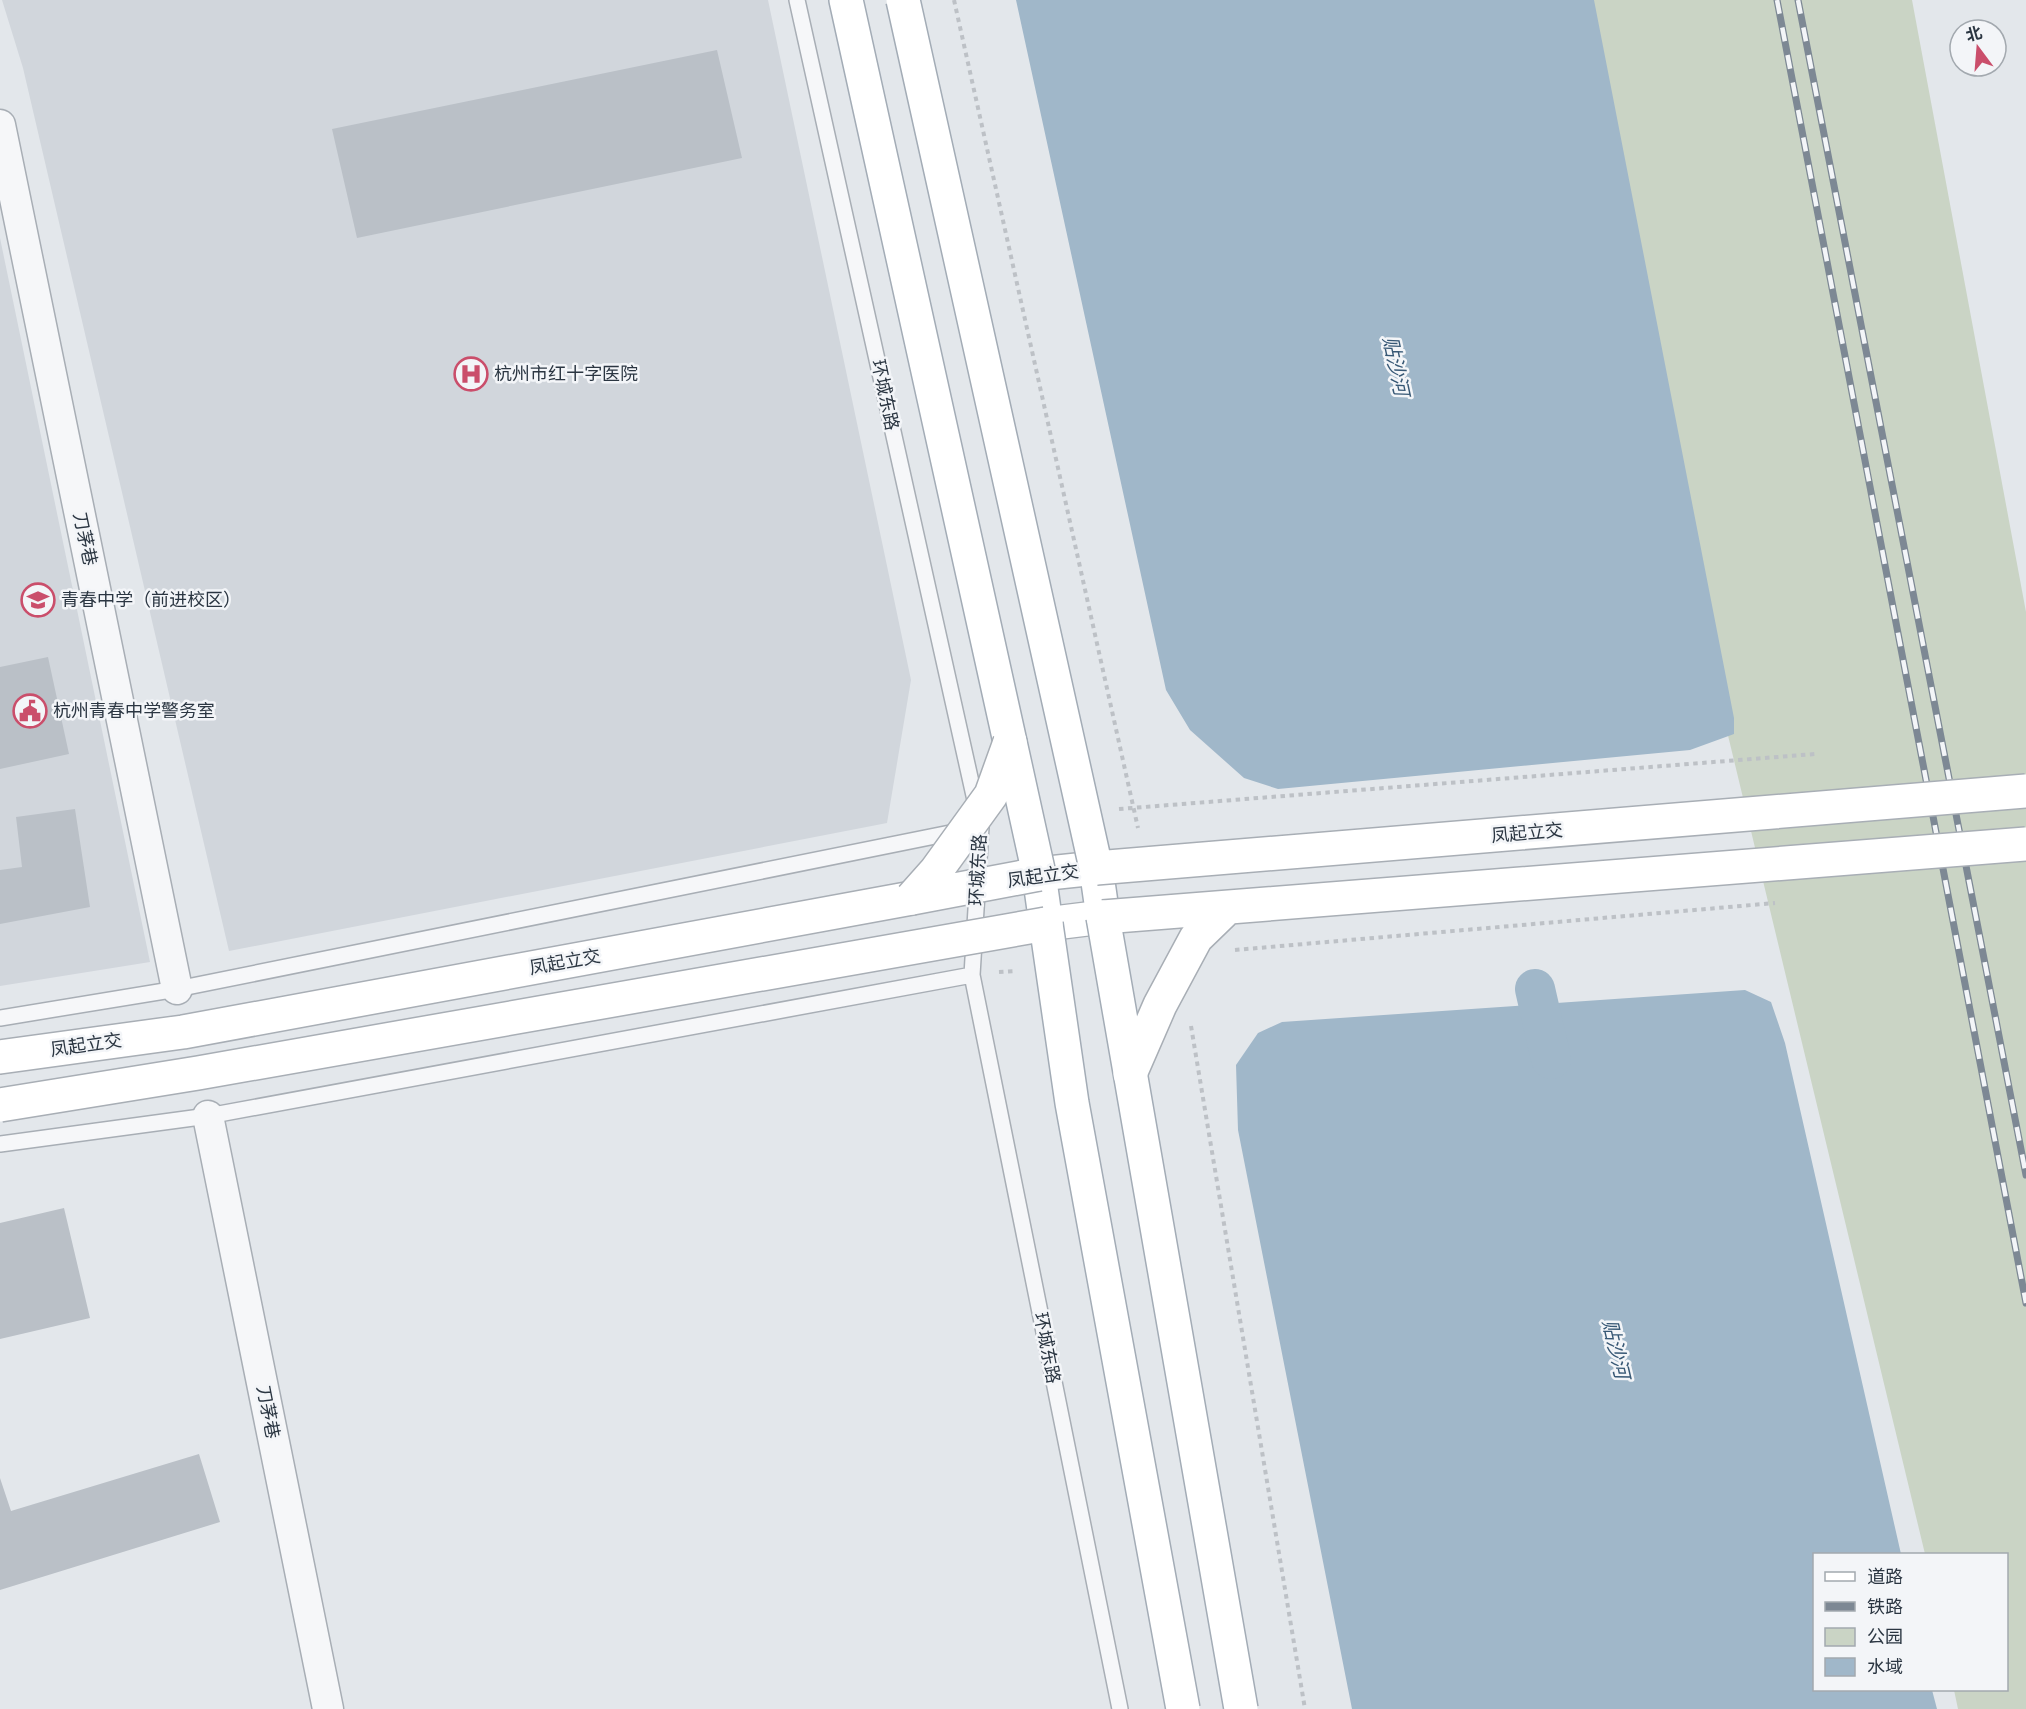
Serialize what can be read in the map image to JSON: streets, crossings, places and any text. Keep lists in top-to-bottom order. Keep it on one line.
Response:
{"streets":{"main road":["凤起立交"],"street":["刀茅巷"],"lane":["环城东路"]},"water":["贴沙河"],"places":{"hospital":["杭州市红十字医院"],"school or university":["青春中学（前进校区）"],"public building":["杭州青春中学警务室"]},"legend":["道路","铁路","公园","水域"],"north":"top"}
